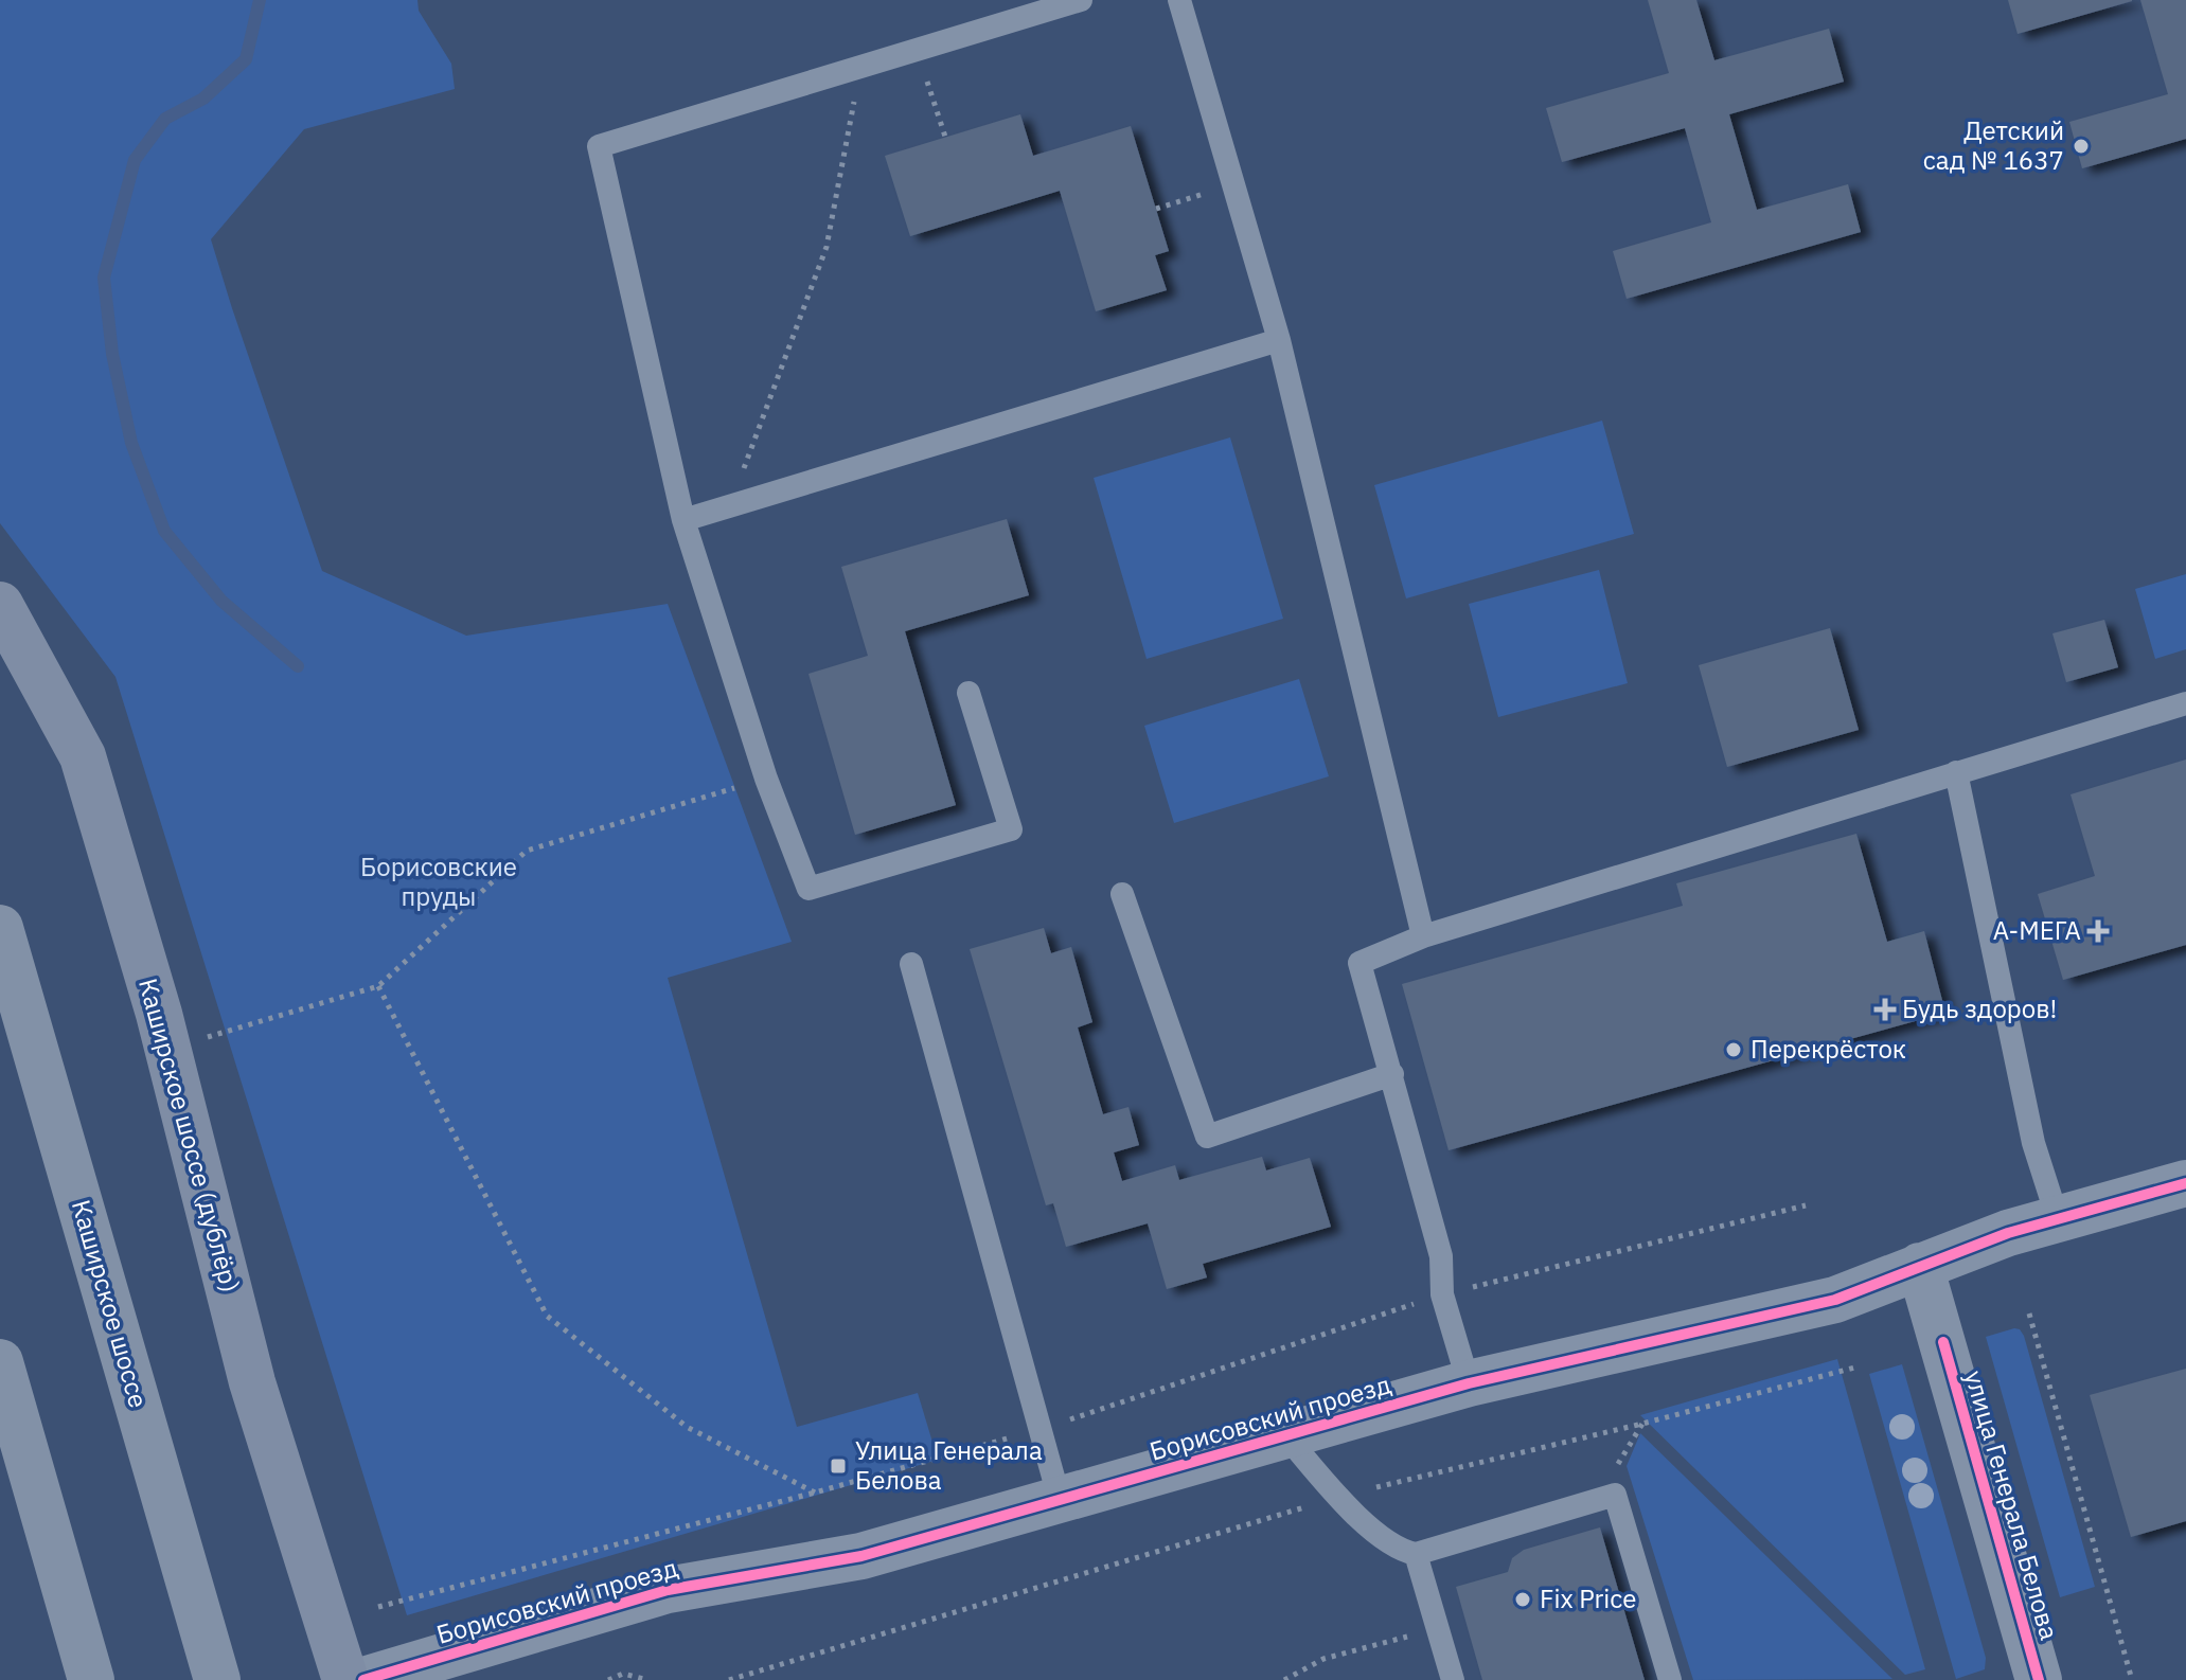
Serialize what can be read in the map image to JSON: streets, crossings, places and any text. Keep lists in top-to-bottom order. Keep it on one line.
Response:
{"streets":{"main road":["Каширское шоссе (дублёр)","Каширское шоссе"],"street":["Борисовский проезд","улица Генерала Белова"]},"crossings":[["Борисовский проезд","улица Генерала Белова"]],"parks":["Борисовские пруды"],"places":{"other":["Детский сад № 1637","Перекрёсток","Fix Price"],"health":["А-МЕГА","Будь здоров!"],"transit":["Улица Генерала Белова"]}}
